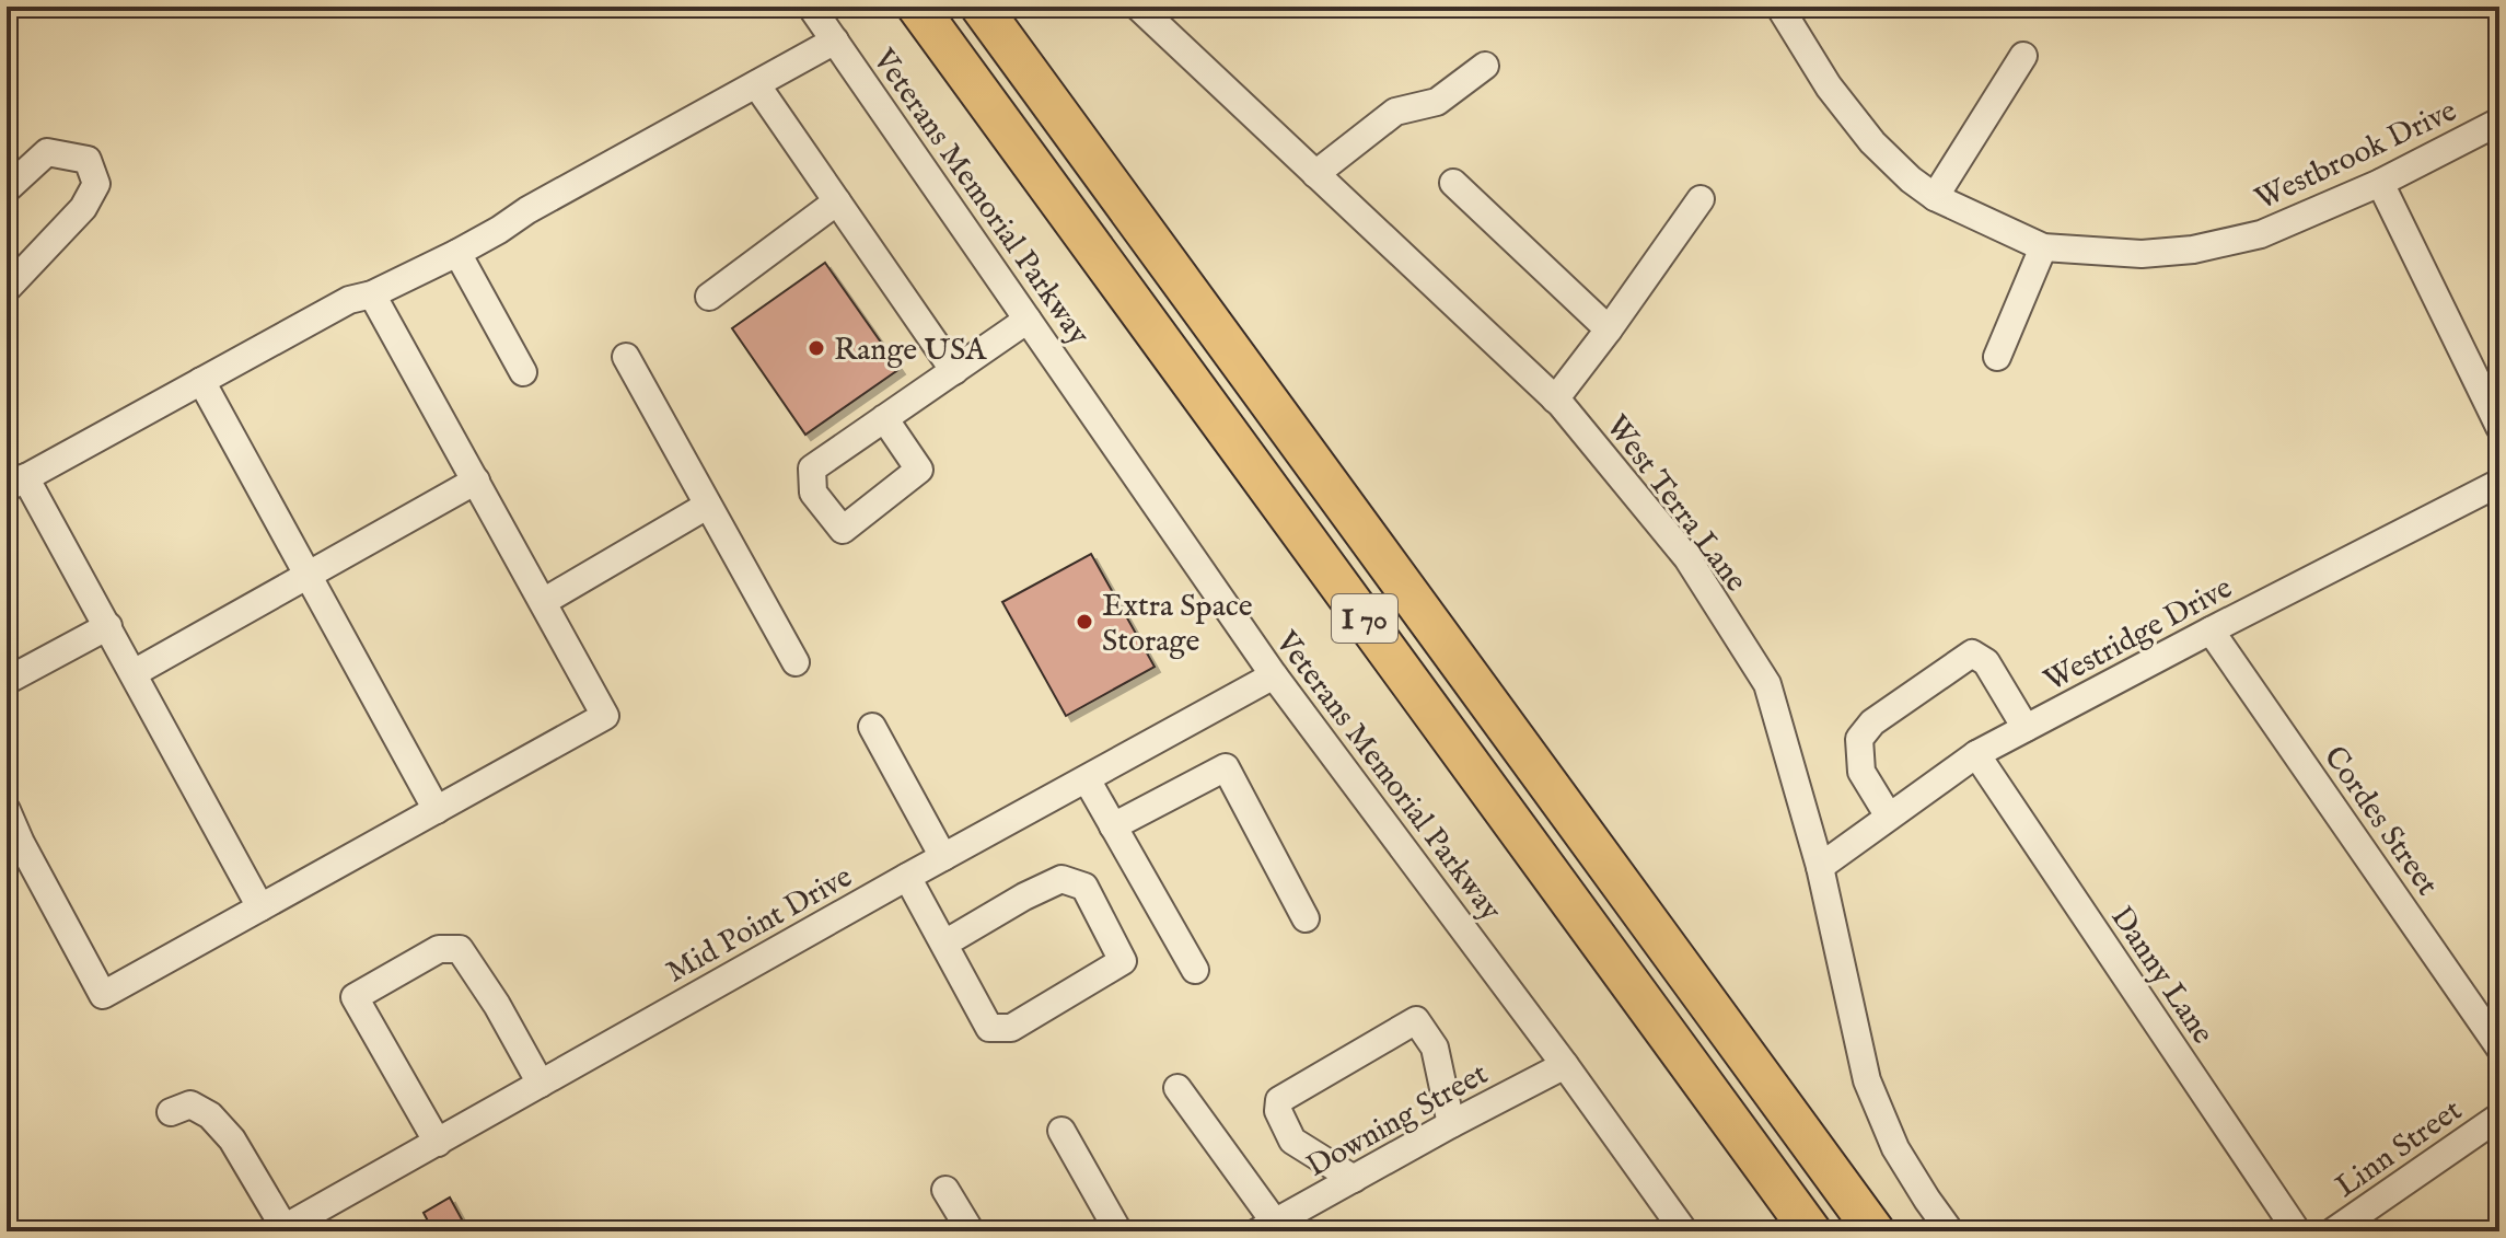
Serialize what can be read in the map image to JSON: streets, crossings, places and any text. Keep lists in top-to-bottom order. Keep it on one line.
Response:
{"streets":{"highway":["I 70"],"street":["Westbrook Drive","Veterans Memorial Parkway","West Terra Lane","Westridge Drive","Cordes Street","Mid Point Drive","Danny Lane","Downing Street","Linn Street"]},"crossings":[["Veterans Memorial Parkway","Mid Point Drive"],["Veterans Memorial Parkway","Downing Street"],["West Terra Lane","Westridge Drive"],["Westridge Drive","Cordes Street"],["Westridge Drive","Danny Lane"]],"places":["Range USA","Extra Space Storage"]}
